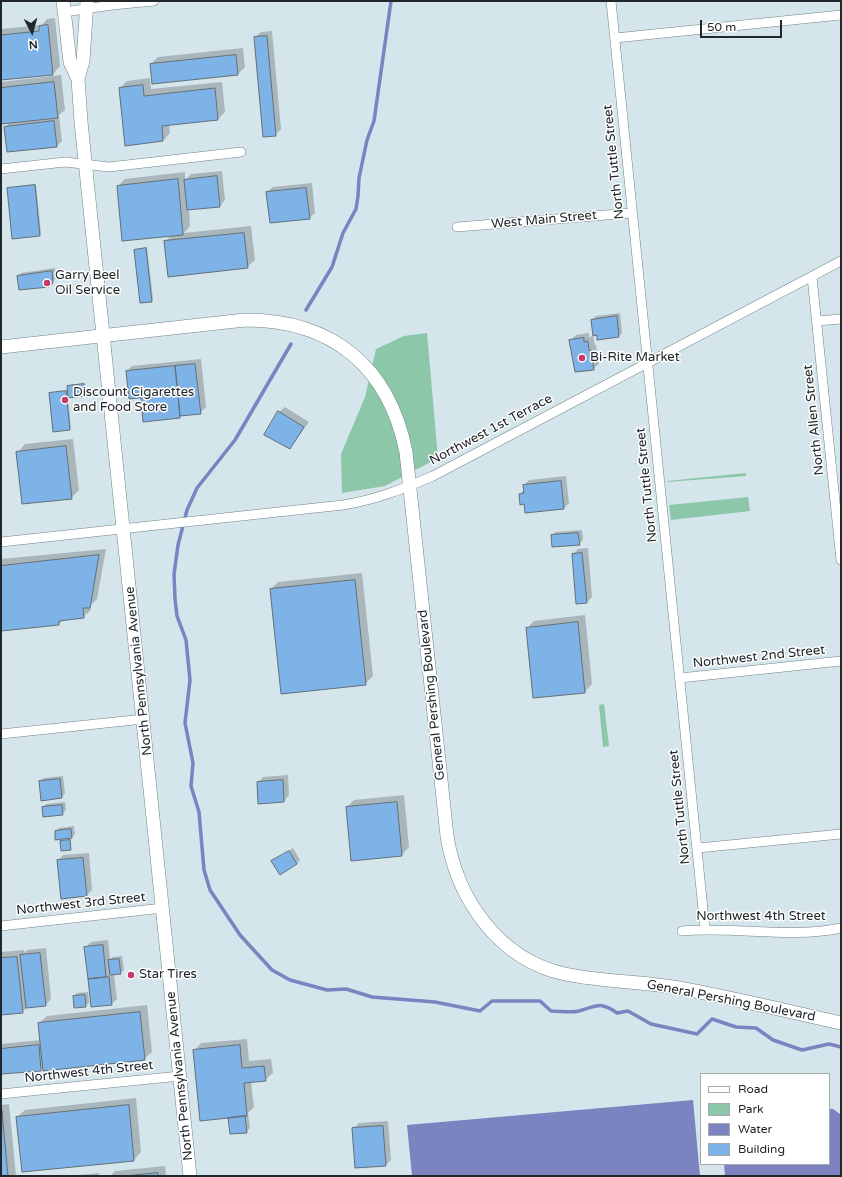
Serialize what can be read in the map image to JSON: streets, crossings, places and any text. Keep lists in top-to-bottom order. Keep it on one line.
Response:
{"streets":{"main road":["North Pennsylvania Avenue","General Pershing Boulevard"],"street":["North Tuttle Street","West Main Street","North Allen Street","Northwest 1st Terrace","Northwest 2nd Street","Northwest 3rd Street","Northwest 4th Street"]},"crossings":[["North Tuttle Street","West Main Street"],["North Tuttle Street","Northwest 1st Terrace"],["North Tuttle Street","Northwest 2nd Street"],["North Tuttle Street","Northwest 4th Street"],["North Allen Street","Northwest 1st Terrace"],["Northwest 1st Terrace","North Pennsylvania Avenue"],["Northwest 1st Terrace","General Pershing Boulevard"],["North Pennsylvania Avenue","General Pershing Boulevard"],["North Pennsylvania Avenue","Northwest 3rd Street"],["North Pennsylvania Avenue","Northwest 4th Street"]],"places":["Garry Beel Oil Service","Bi-Rite Market","Discount Cigarettes and Food Store","Star Tires"],"legend":["Road","Park","Water","Building"],"scale_bar":"50 m","north":"bottom"}
